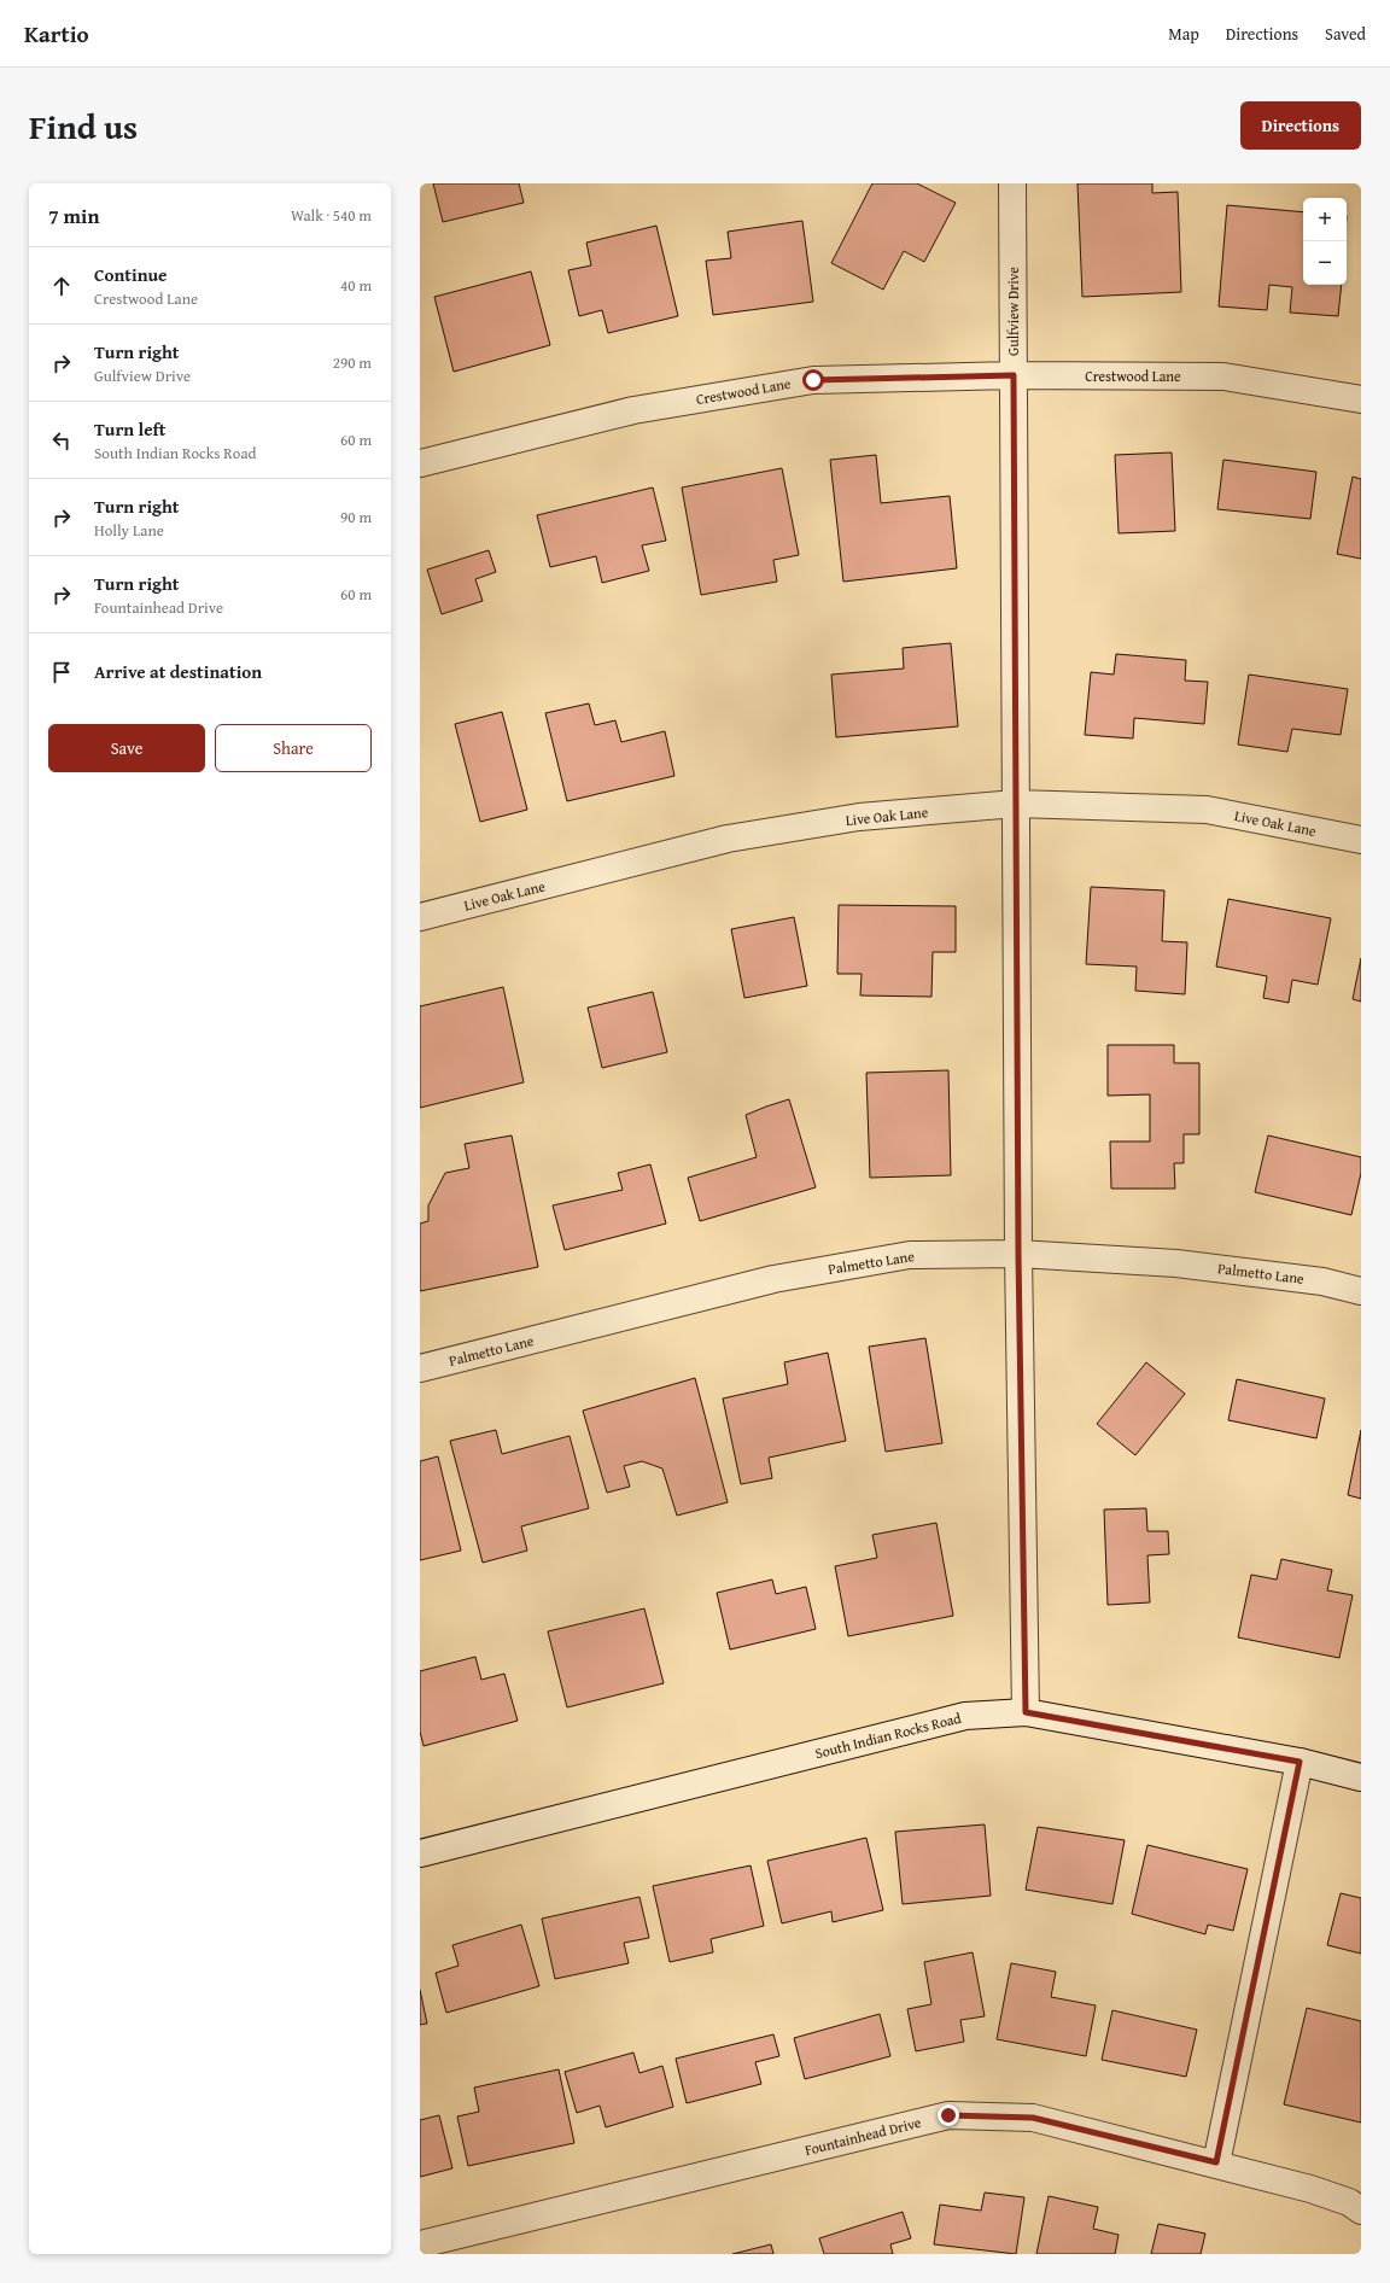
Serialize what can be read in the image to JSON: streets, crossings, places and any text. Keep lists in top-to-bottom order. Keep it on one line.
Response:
{"streets":{"street":["Gulfview Drive","Crestwood Lane","Live Oak Lane","Palmetto Lane","South Indian Rocks Road","Fountainhead Drive"]},"crossings":[["Gulfview Drive","Crestwood Lane"],["Gulfview Drive","Live Oak Lane"],["Gulfview Drive","Palmetto Lane"],["Gulfview Drive","South Indian Rocks Road"]],"page":{"header":"Kartio","nav":["Map","Directions","Saved"],"title":"Find us","buttons":["Directions",["Save","Share"]],"heading":["7 min","Walk · 540 m"],"map_buttons":["+","−"],"list":[["Continue","Crestwood Lane","40 m"],["Turn right","Gulfview Drive","290 m"],["Turn left","South Indian Rocks Road","60 m"],["Turn right","Holly Lane","90 m"],["Turn right","Fountainhead Drive","60 m"],"Arrive at destination"]}}
